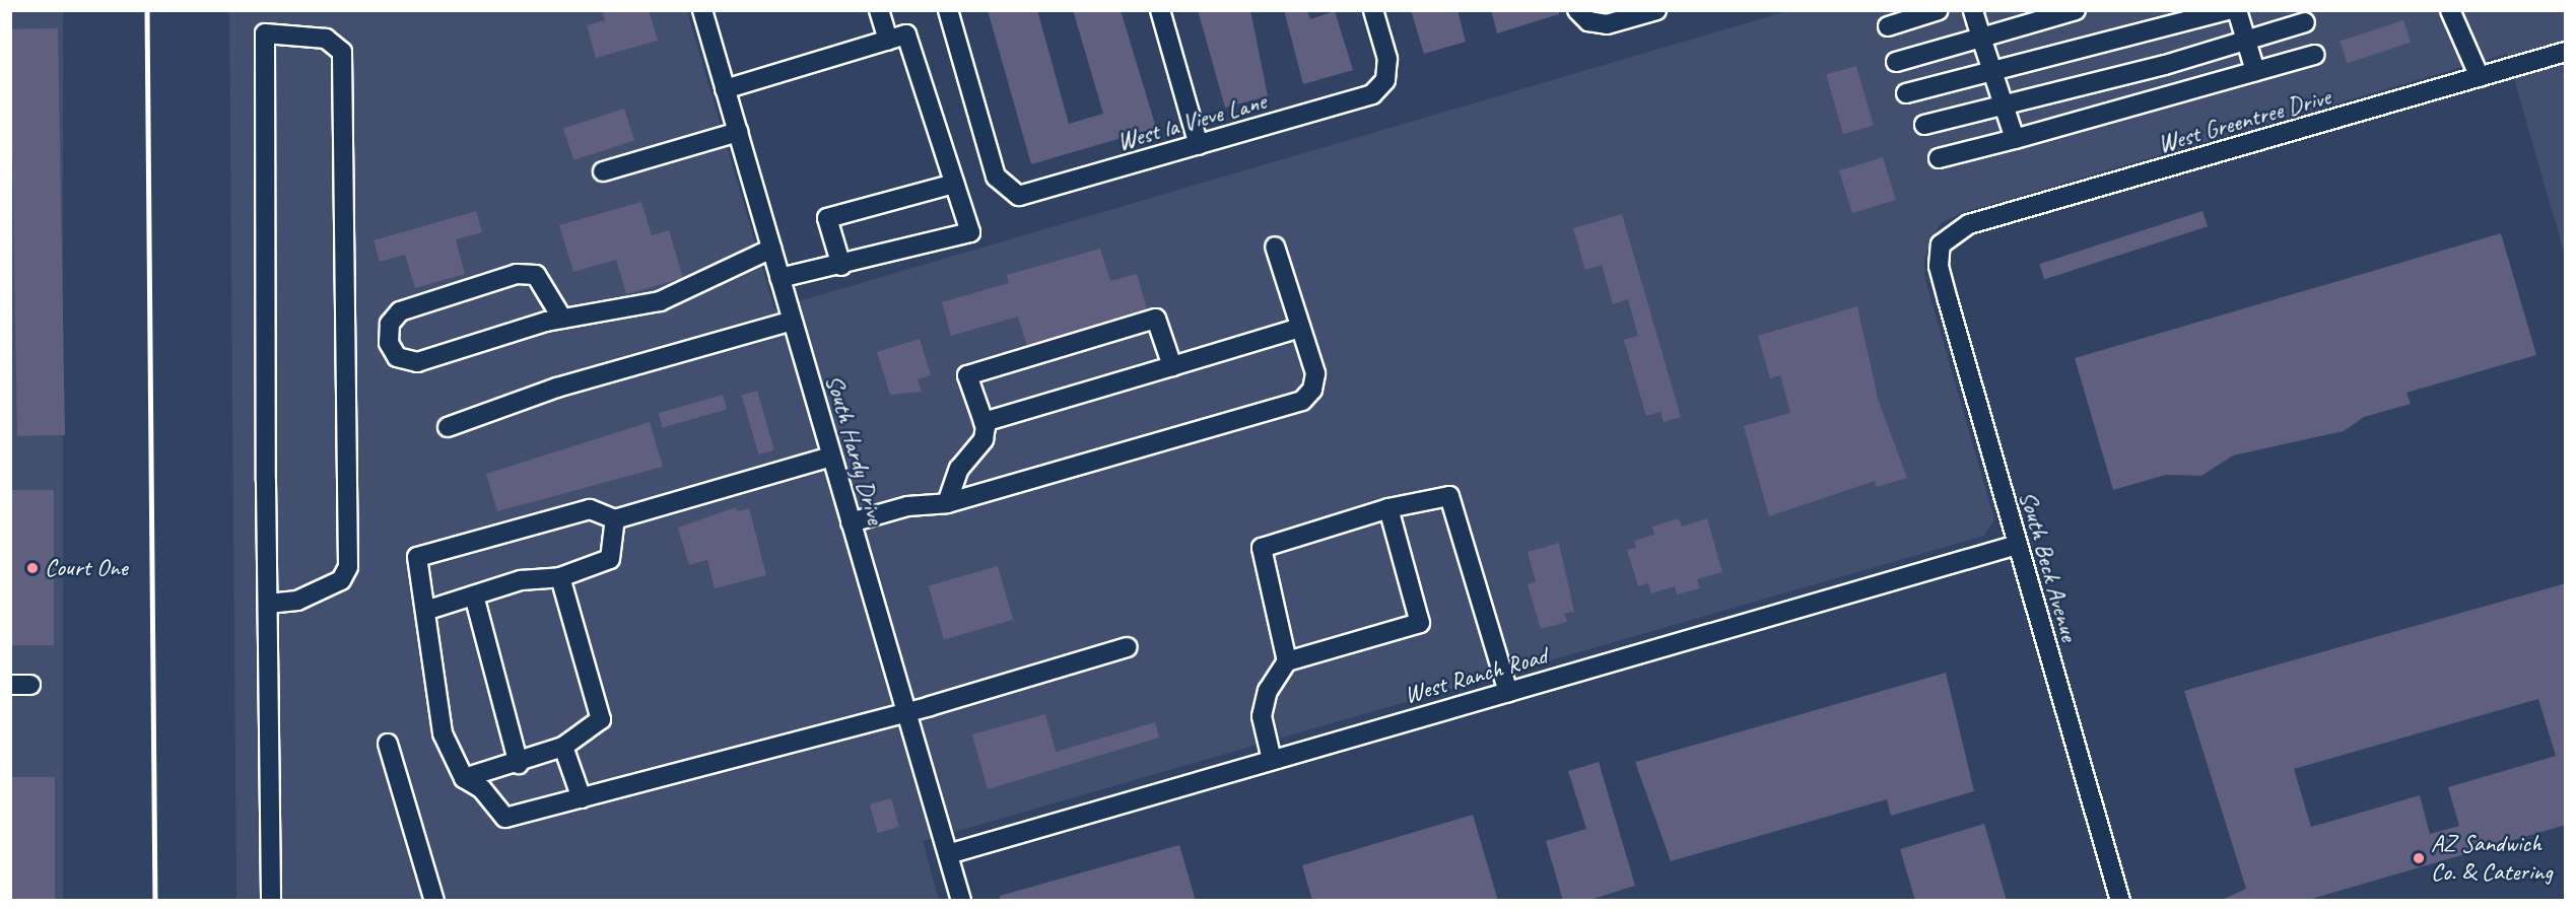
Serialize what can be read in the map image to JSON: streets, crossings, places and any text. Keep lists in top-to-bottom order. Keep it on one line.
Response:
{"streets":{"street":["West Greentree Drive","West la Vieve Lane","South Hardy Drive","South Beck Avenue","West Ranch Road"]},"crossings":[["West Greentree Drive","South Beck Avenue"],["South Hardy Drive","West Ranch Road"],["South Beck Avenue","West Ranch Road"]],"places":["Court One","AZ Sandwich Co. & Catering"]}
